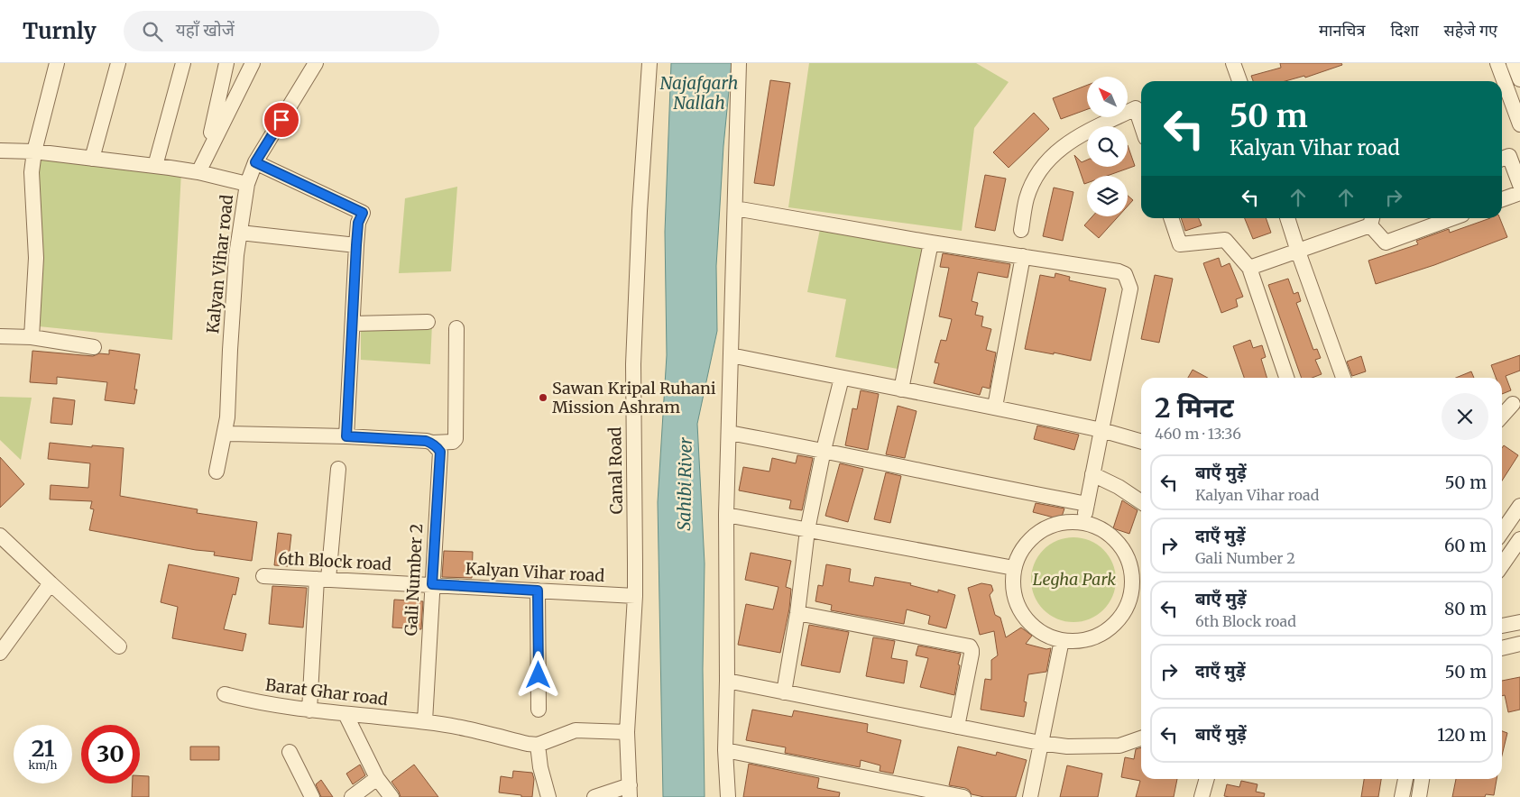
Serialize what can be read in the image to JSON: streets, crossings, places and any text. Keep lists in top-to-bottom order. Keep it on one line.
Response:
{"streets":{"street":["Kalyan Vihar road","Canal Road","6th Block road","Gali Number 2","Barat Ghar road"]},"crossings":[["Kalyan Vihar road","Canal Road"],["Kalyan Vihar road","6th Block road"],["Kalyan Vihar road","Gali Number 2"],["6th Block road","Gali Number 2"],["Gali Number 2","Barat Ghar road"]],"water":["Najafgarh Nallah","Sahibi River"],"parks":["Legha Park"],"places":["Sawan Kripal Ruhani Mission Ashram"],"north":"top left","page":{"header":"Turnly","search":"यहाँ खोजें","nav":["मानचित्र","दिशा","सहेजे गए"],"turn":["50 m","Kalyan Vihar road"],"heading":["2 मिनट","460 m · 13:36"],"list":[{"name":"बाएँ मुड़ें","note":"Kalyan Vihar road","value":"50 m"},{"name":"दाएँ मुड़ें","note":"Gali Number 2","value":"60 m"},{"name":"बाएँ मुड़ें","note":"6th Block road","value":"80 m"},{"name":"दाएँ मुड़ें","value":"50 m"},{"name":"बाएँ मुड़ें","value":"120 m"}],"speed":"21 km/h","limit":"30"}}
